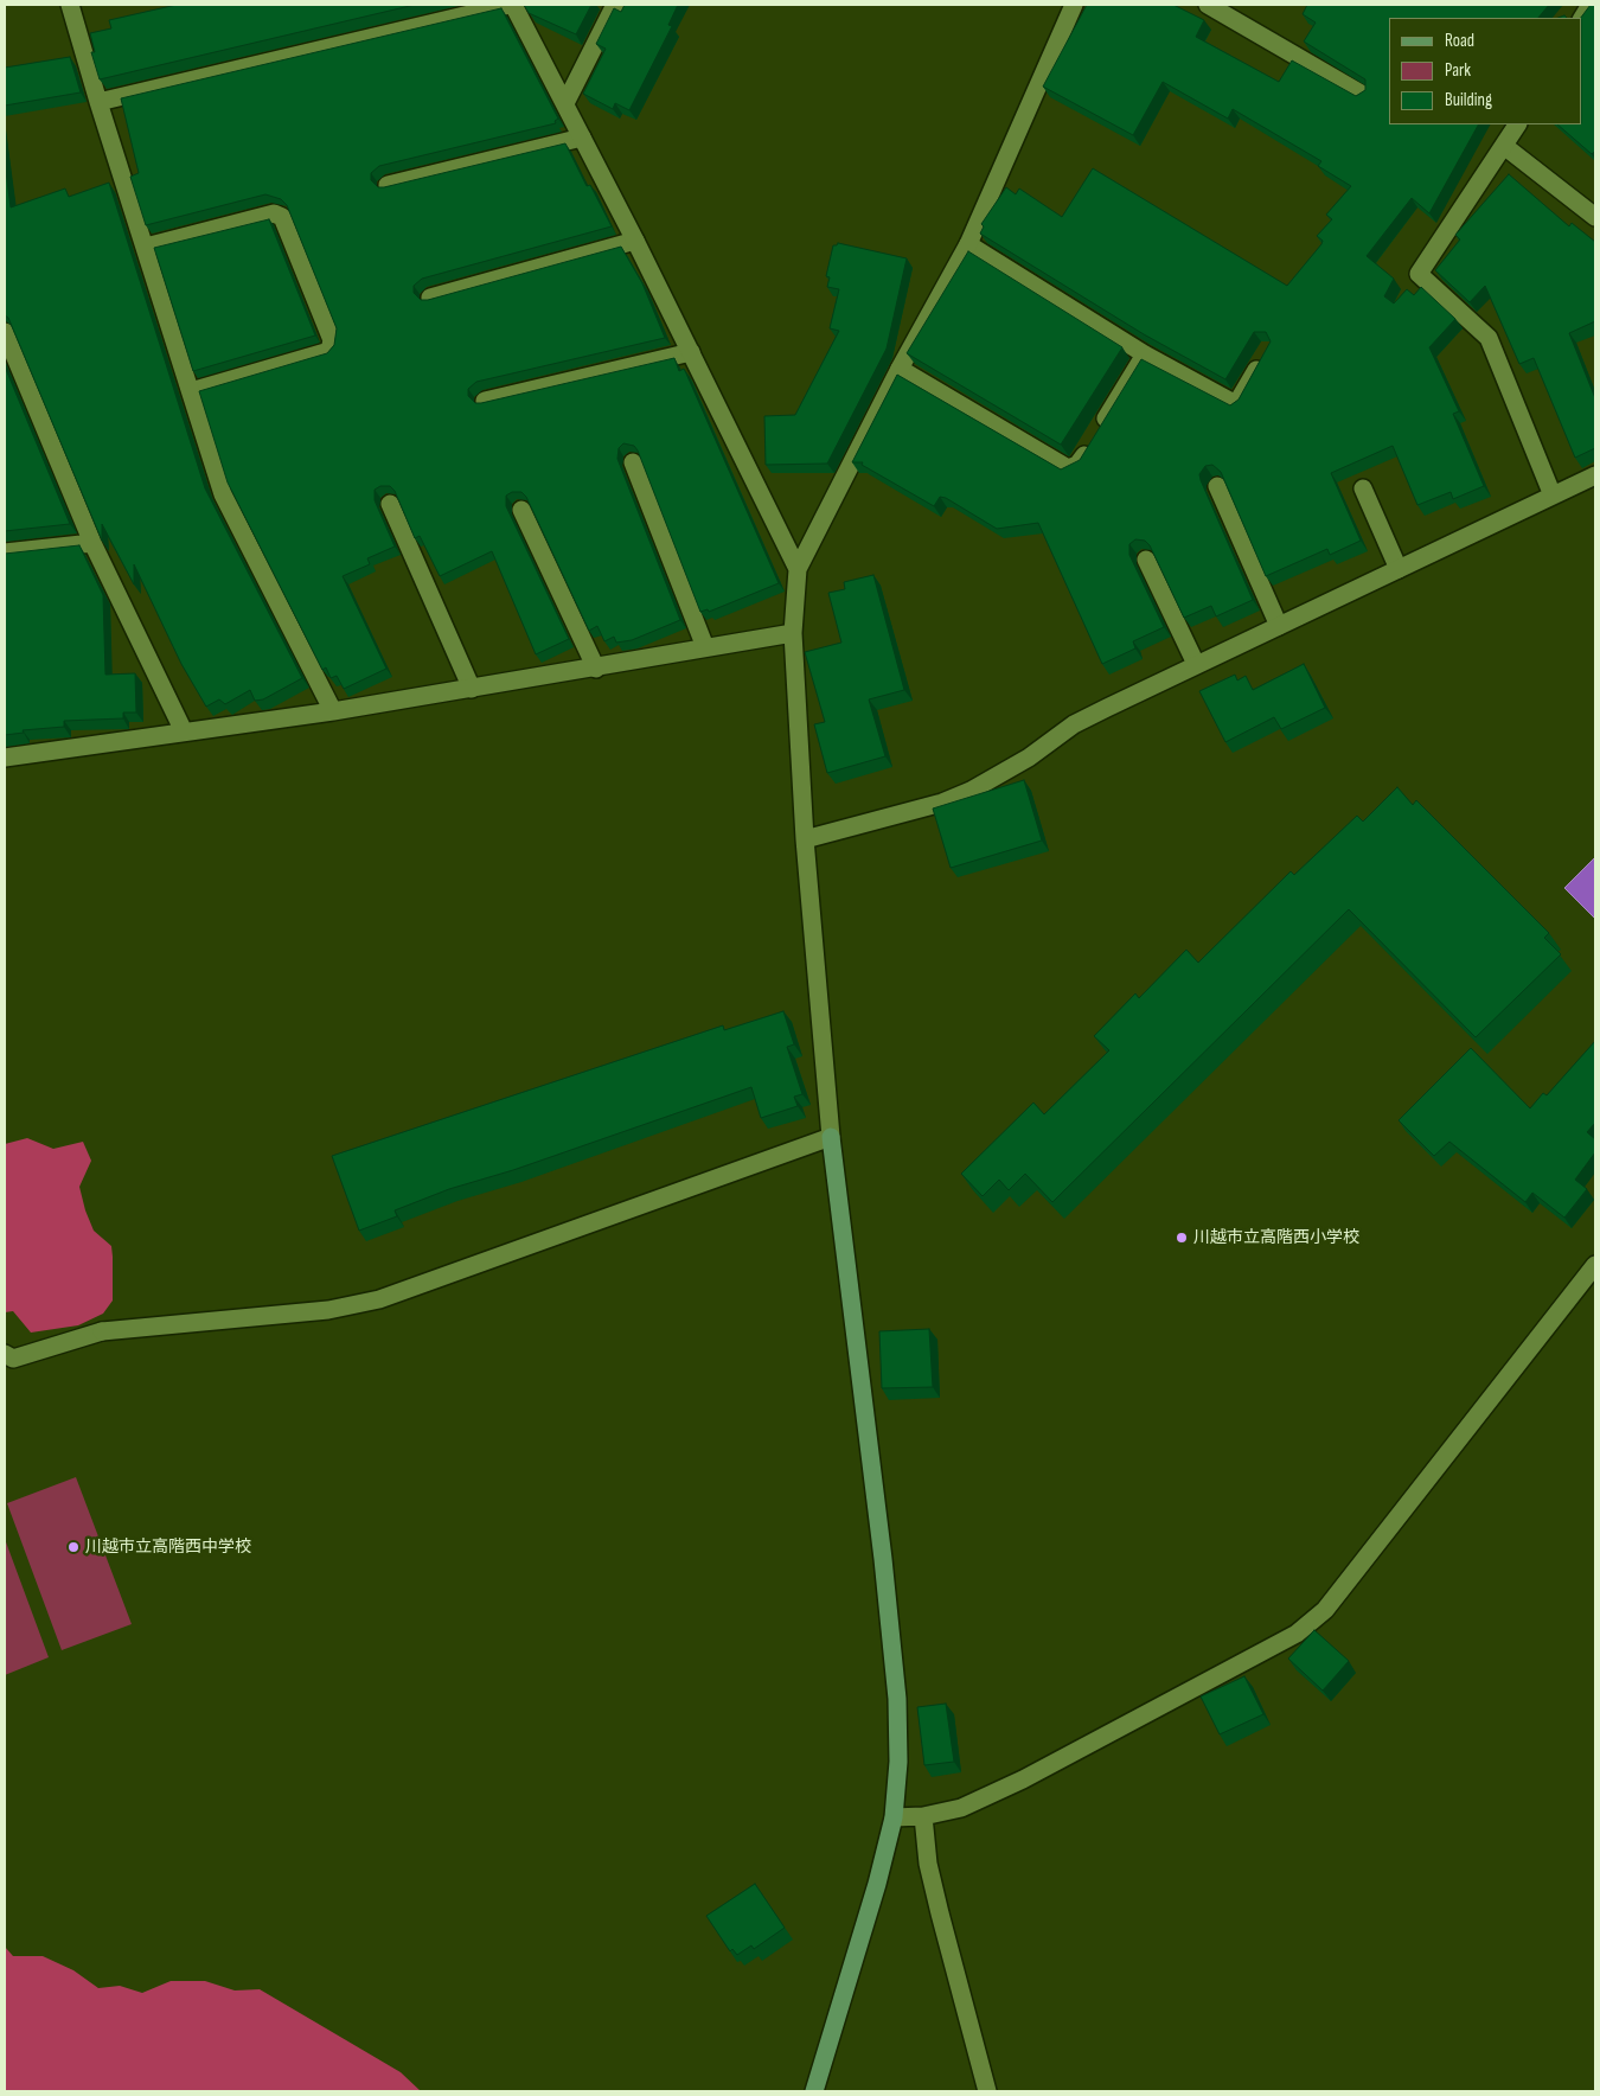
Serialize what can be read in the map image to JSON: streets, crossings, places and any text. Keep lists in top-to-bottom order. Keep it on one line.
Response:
{"places":["川越市立高階西小学校","川越市立高階西中学校"],"legend":["Road","Park","Building"]}
